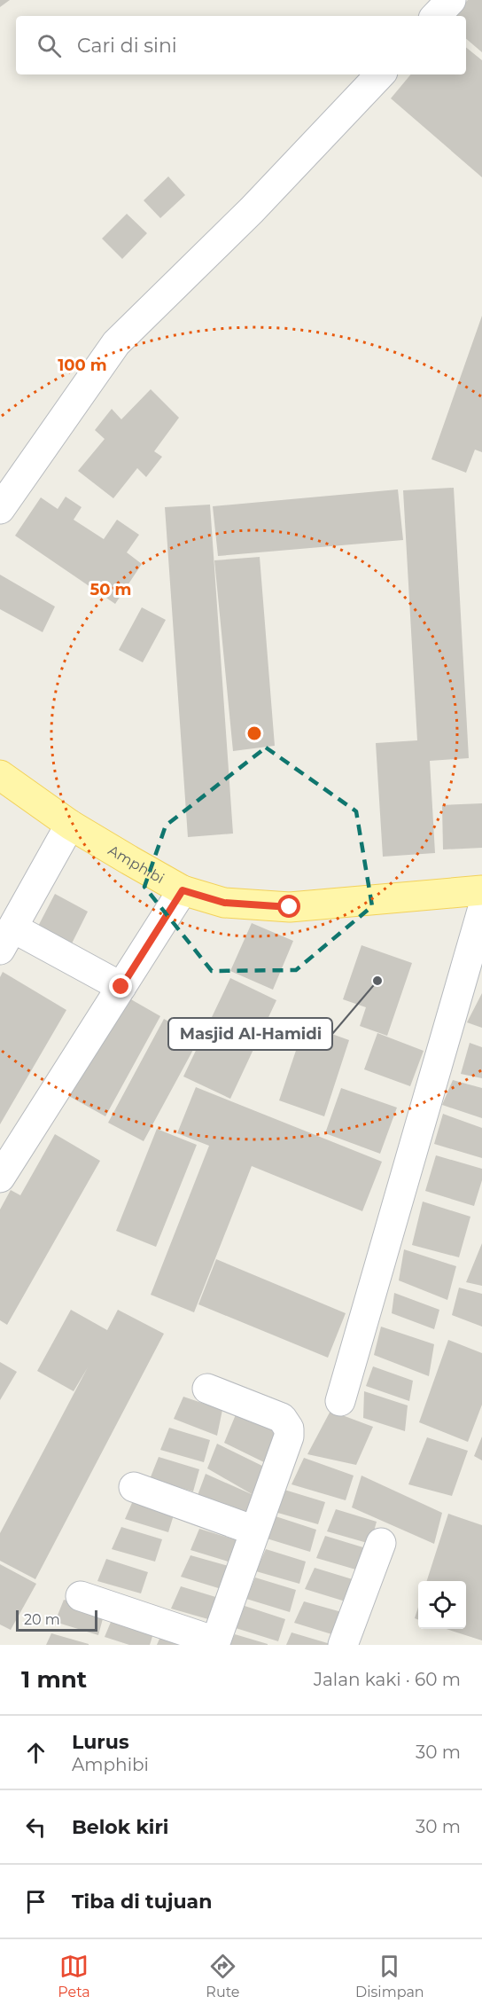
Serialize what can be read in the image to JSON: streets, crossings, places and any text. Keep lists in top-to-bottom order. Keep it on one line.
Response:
{"streets":{"main road":["Amphibi"]},"places":["Masjid Al-Hamidi"],"scale_bar":"20 m","page":{"search":"Cari di sini","scale":"20 m","heading":["1 mnt","Jalan kaki · 60 m"],"list":[["Lurus","Amphibi","30 m"],["Belok kiri","30 m"],"Tiba di tujuan"],"nav":["Peta","Rute","Disimpan"]},"rings":["100 m","50 m"]}
